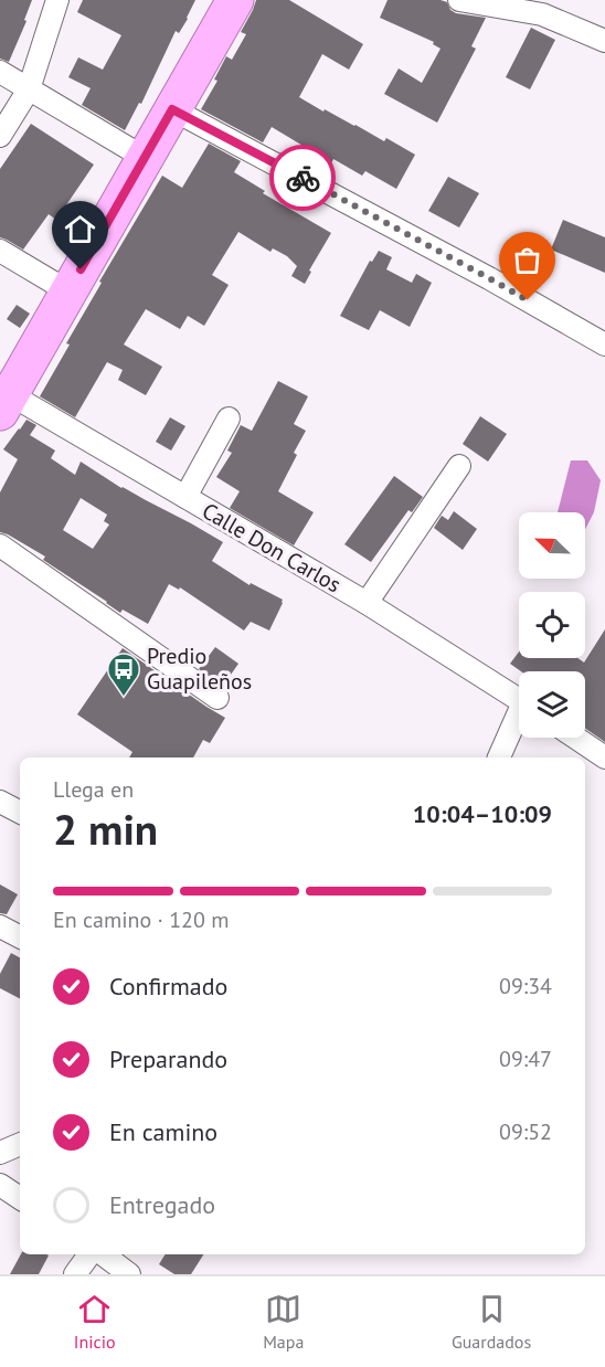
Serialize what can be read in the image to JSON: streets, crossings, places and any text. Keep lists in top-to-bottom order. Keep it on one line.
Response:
{"streets":{"street":["Calle Don Carlos"]},"places":{"bus stop":["Predio Guapileños"]},"north":"top left","page":{"heading":["2 min","Llega en","10:04–10:09"],"bar":"En camino · 120 m","list":[["Confirmado","09:34"],["Preparando","09:47"],["En camino","09:52"],"Entregado"],"tabs":["Inicio","Mapa","Guardados"]}}
